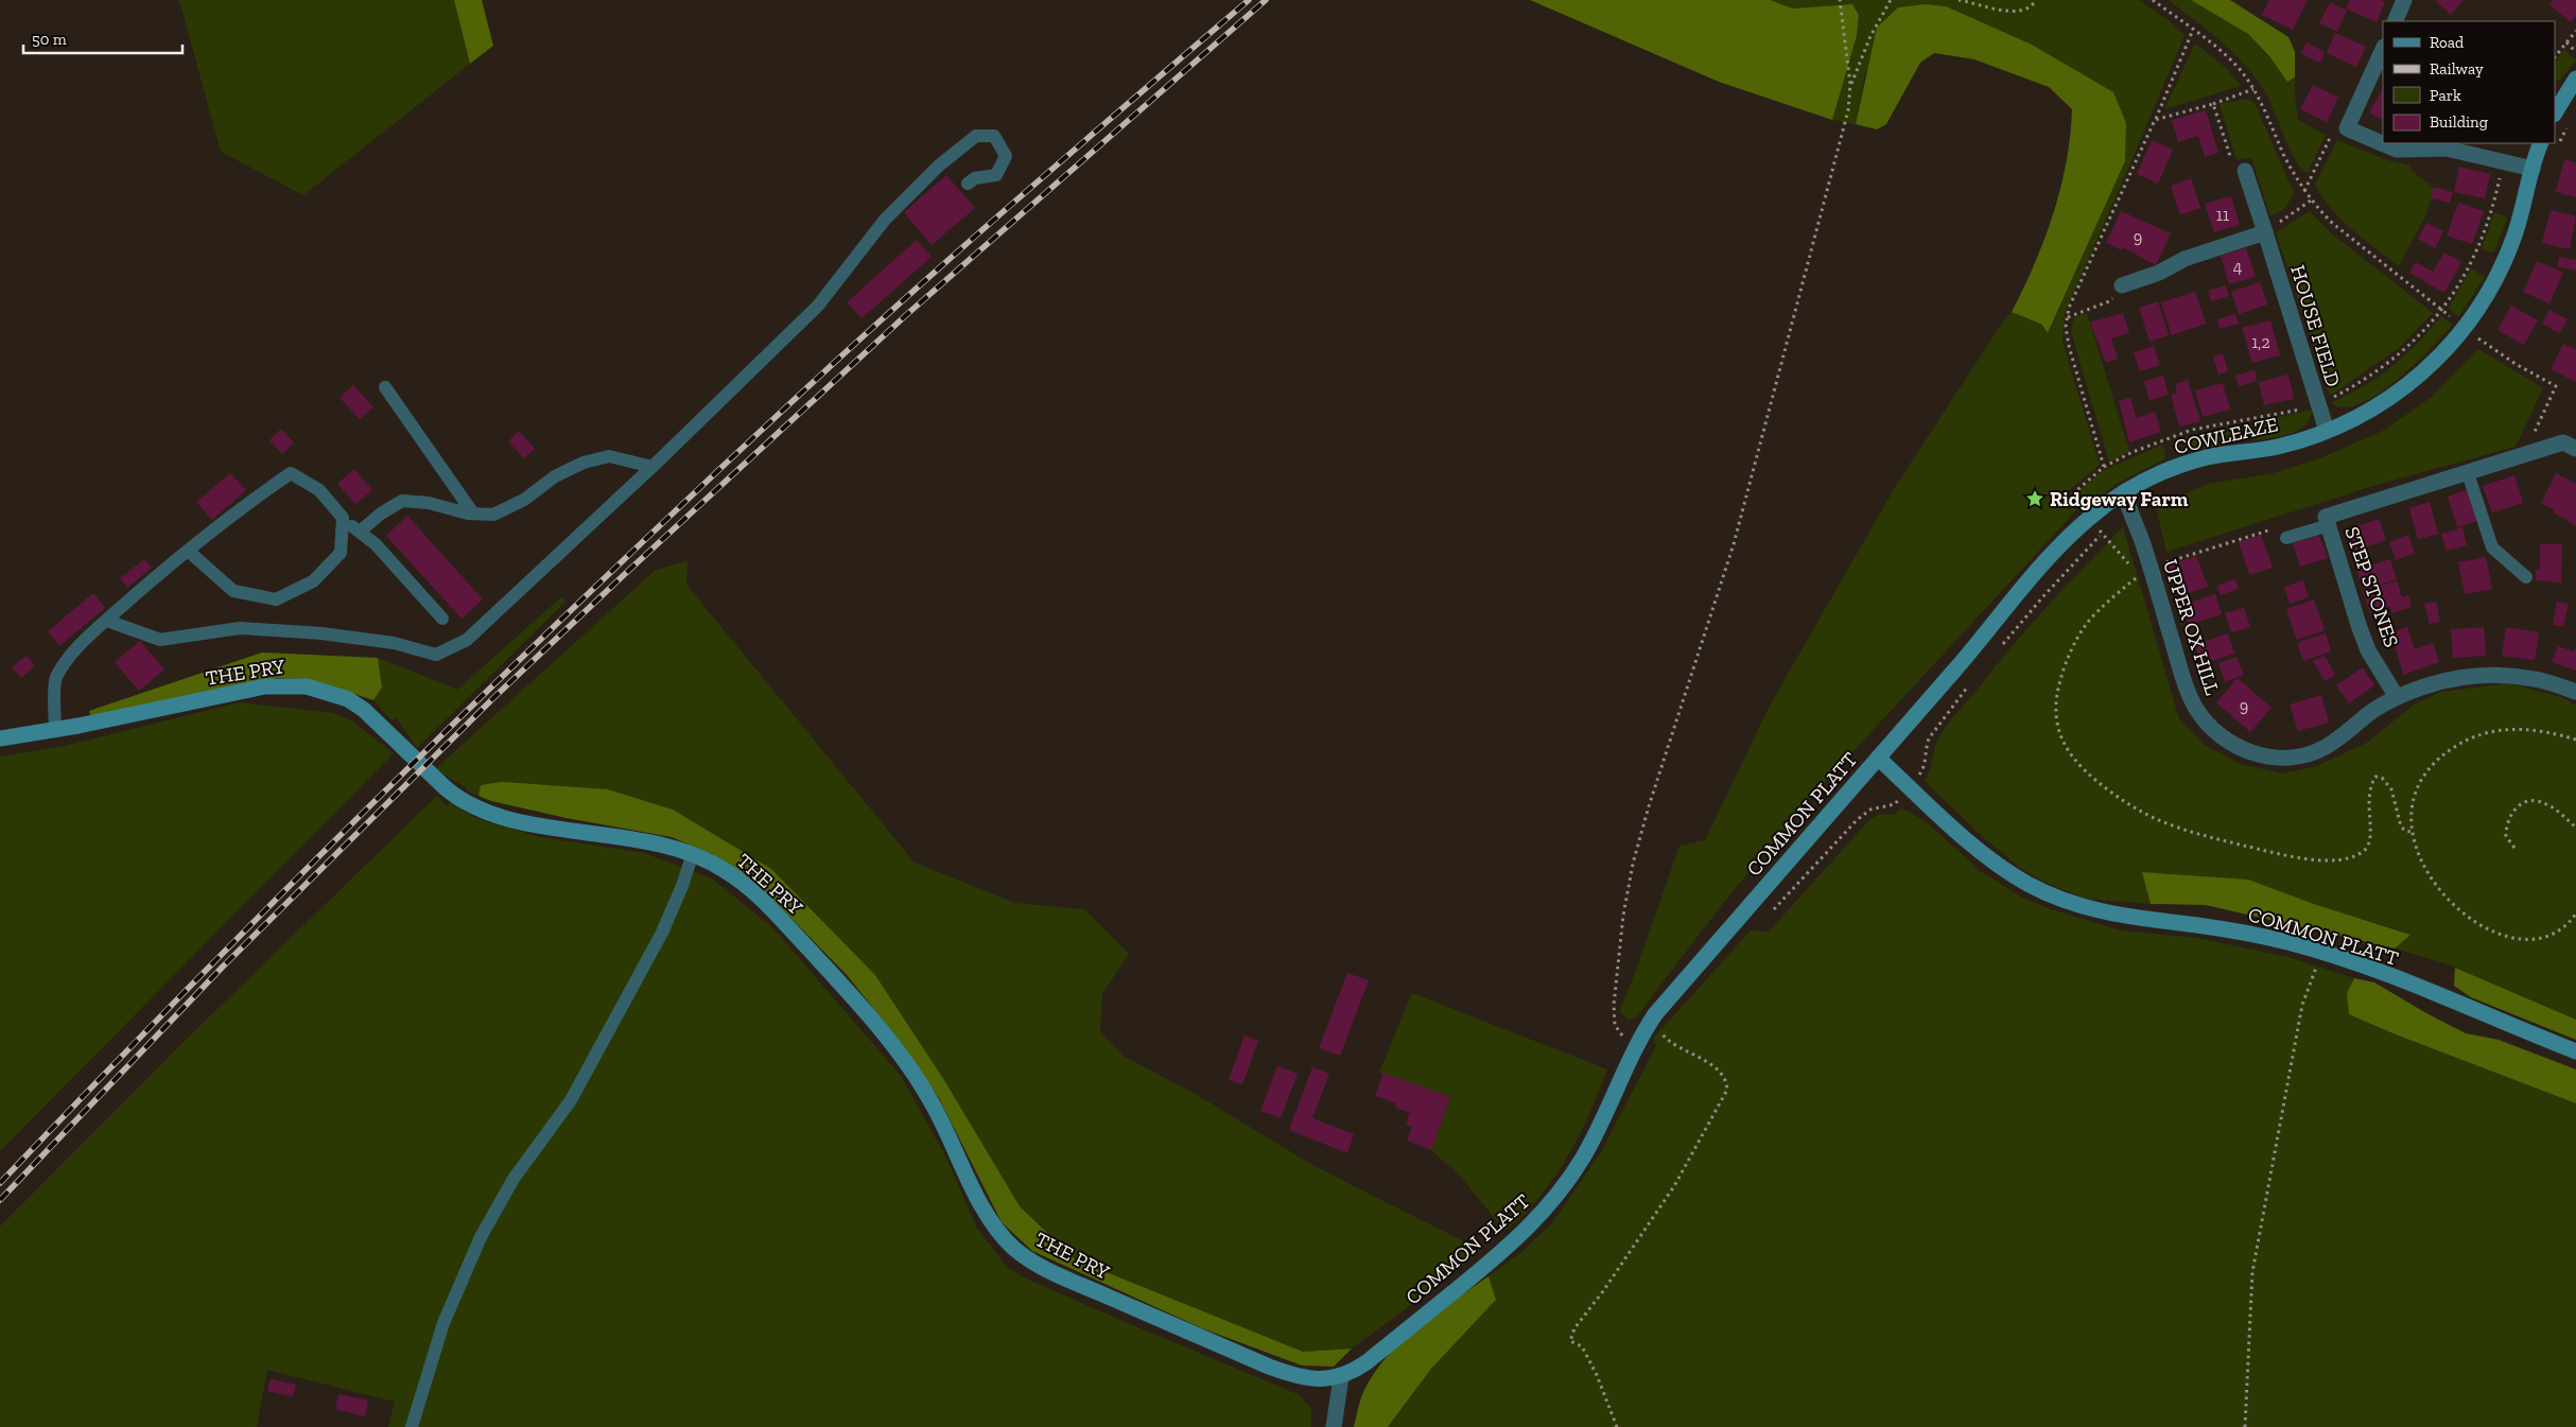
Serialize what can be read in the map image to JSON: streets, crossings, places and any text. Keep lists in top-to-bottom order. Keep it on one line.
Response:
{"streets":{"main road":["COWLEAZE","THE PRY","COMMON PLATT"],"street":["HOUSE FIELD","STEP STONES","UPPER OX HILL"]},"crossings":[["HOUSE FIELD","COWLEAZE"],["COWLEAZE","UPPER OX HILL"],["COWLEAZE","COMMON PLATT"],["STEP STONES","UPPER OX HILL"],["THE PRY","COMMON PLATT"]],"places":{"place":["Ridgeway Farm"]},"house_numbers":["11","9","4","1,2","9"],"legend":["Road","Railway","Park","Building"],"scale_bar":"50 m"}
